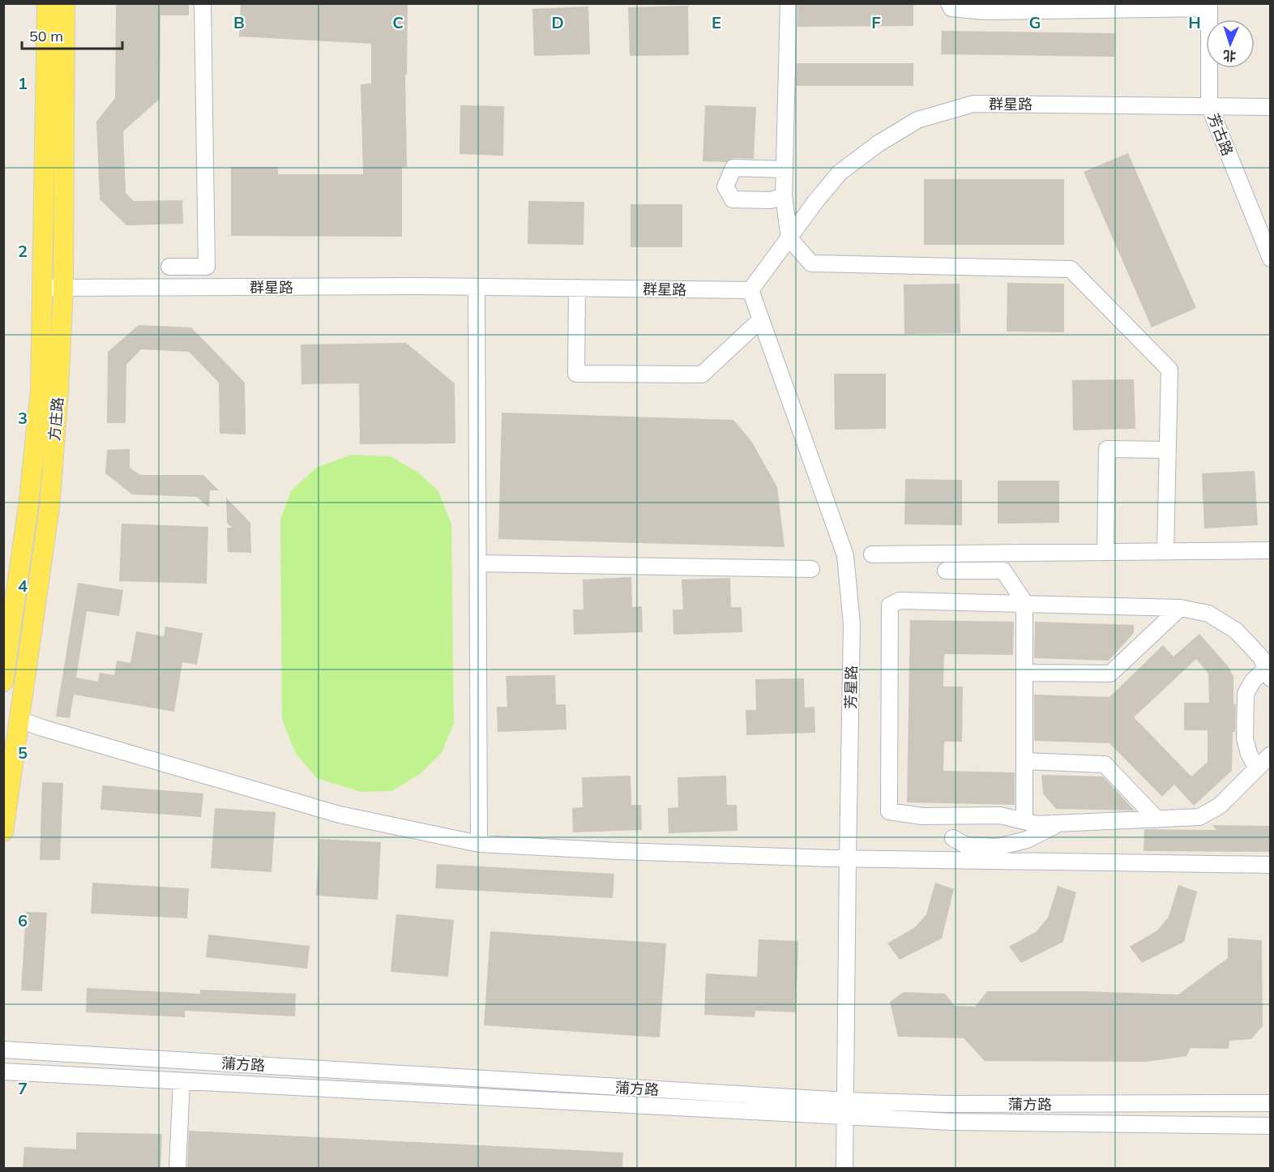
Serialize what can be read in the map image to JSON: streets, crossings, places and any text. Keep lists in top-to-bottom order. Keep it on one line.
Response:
{"streets":{"main road":["方庄路"],"street":["群星路","芳古路","芳星路","蒲方路"]},"crossings":[["群星路","芳古路"],["群星路","方庄路"],["群星路","芳星路"],["芳星路","蒲方路"]],"scale_bar":"50 m","north":"bottom","grid":{"columns":["B","C","D","E","F","G","H"],"rows":["1","2","3","4","5","6","7"]}}
